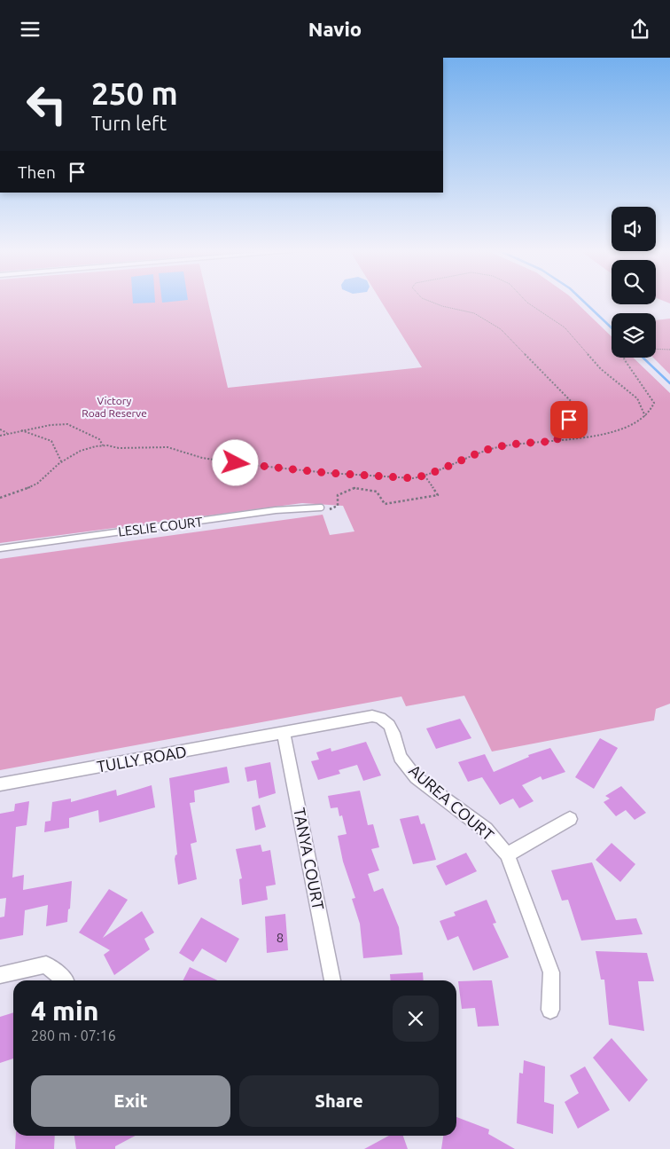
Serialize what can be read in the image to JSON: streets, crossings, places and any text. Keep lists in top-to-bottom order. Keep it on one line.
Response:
{"streets":{"street":["TULLY ROAD","AUREA COURT","TANYA COURT"],"lane":["LESLIE COURT"]},"crossings":[["TULLY ROAD","AUREA COURT"],["TULLY ROAD","TANYA COURT"],["AUREA COURT","TANYA COURT"]],"parks":["Victory Road Reserve"],"house_numbers":["8"],"page":{"header":"Navio","turn":["250 m","Turn left"],"then":"Then","heading":["4 min","280 m · 07:16"],"buttons":["Exit","Share"]}}
